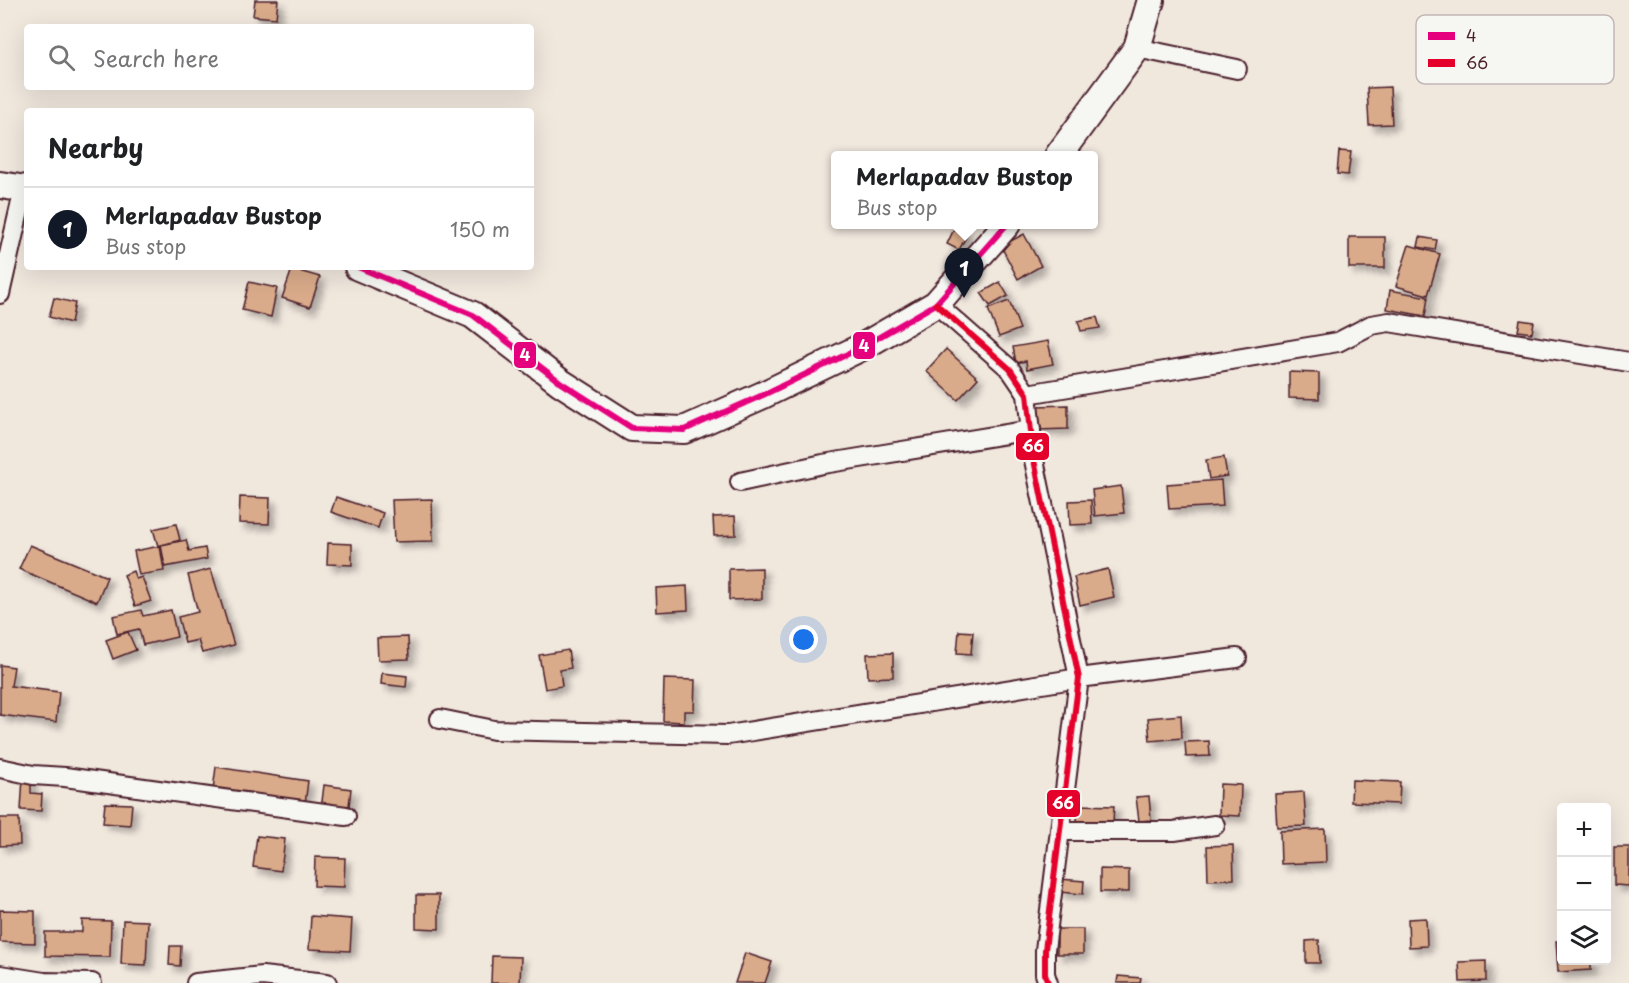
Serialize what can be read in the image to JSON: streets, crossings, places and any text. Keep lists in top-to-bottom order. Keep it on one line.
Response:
{"lines":["transit line 4","transit line 66"],"legend":["4","66"],"page":{"search":"Search here","heading":"Nearby","popup":["Merlapadav Bustop","Bus stop"],"list":[{"mark":"1","name":"Merlapadav Bustop","note":"Bus stop","value":"150 m"}],"pins":"1","map_buttons":["+","−"]}}
